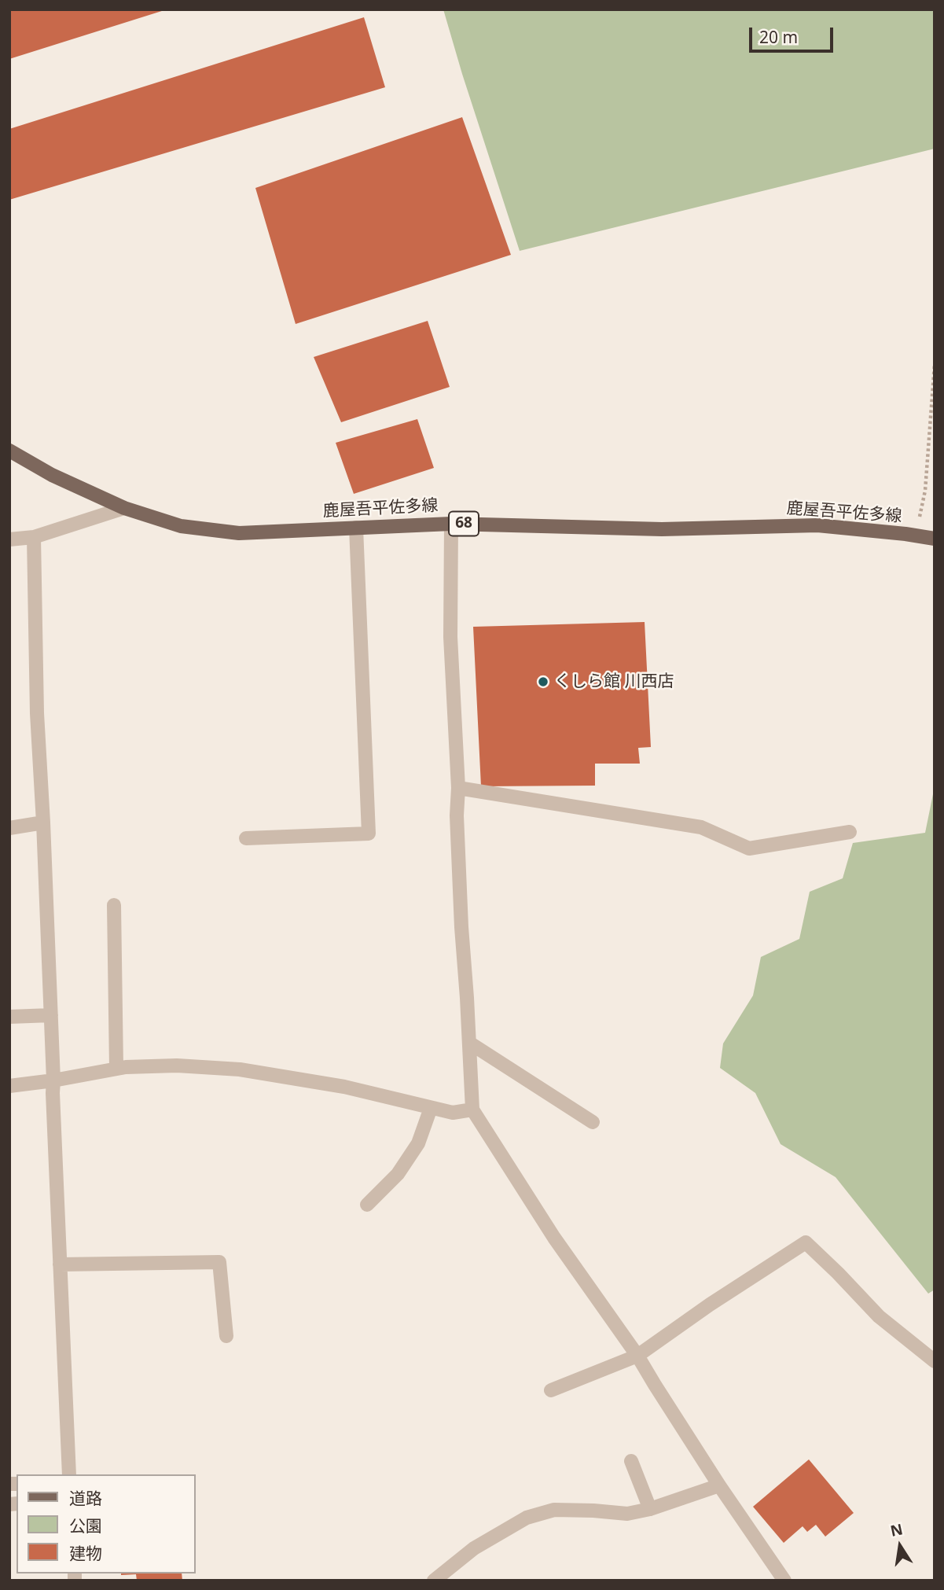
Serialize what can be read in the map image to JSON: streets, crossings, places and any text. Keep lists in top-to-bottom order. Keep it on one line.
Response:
{"streets":{"main road":["鹿屋吾平佐多線","68"]},"places":["くしら館 川西店"],"legend":["道路","公園","建物"],"scale_bar":"20 m","north":"top"}
